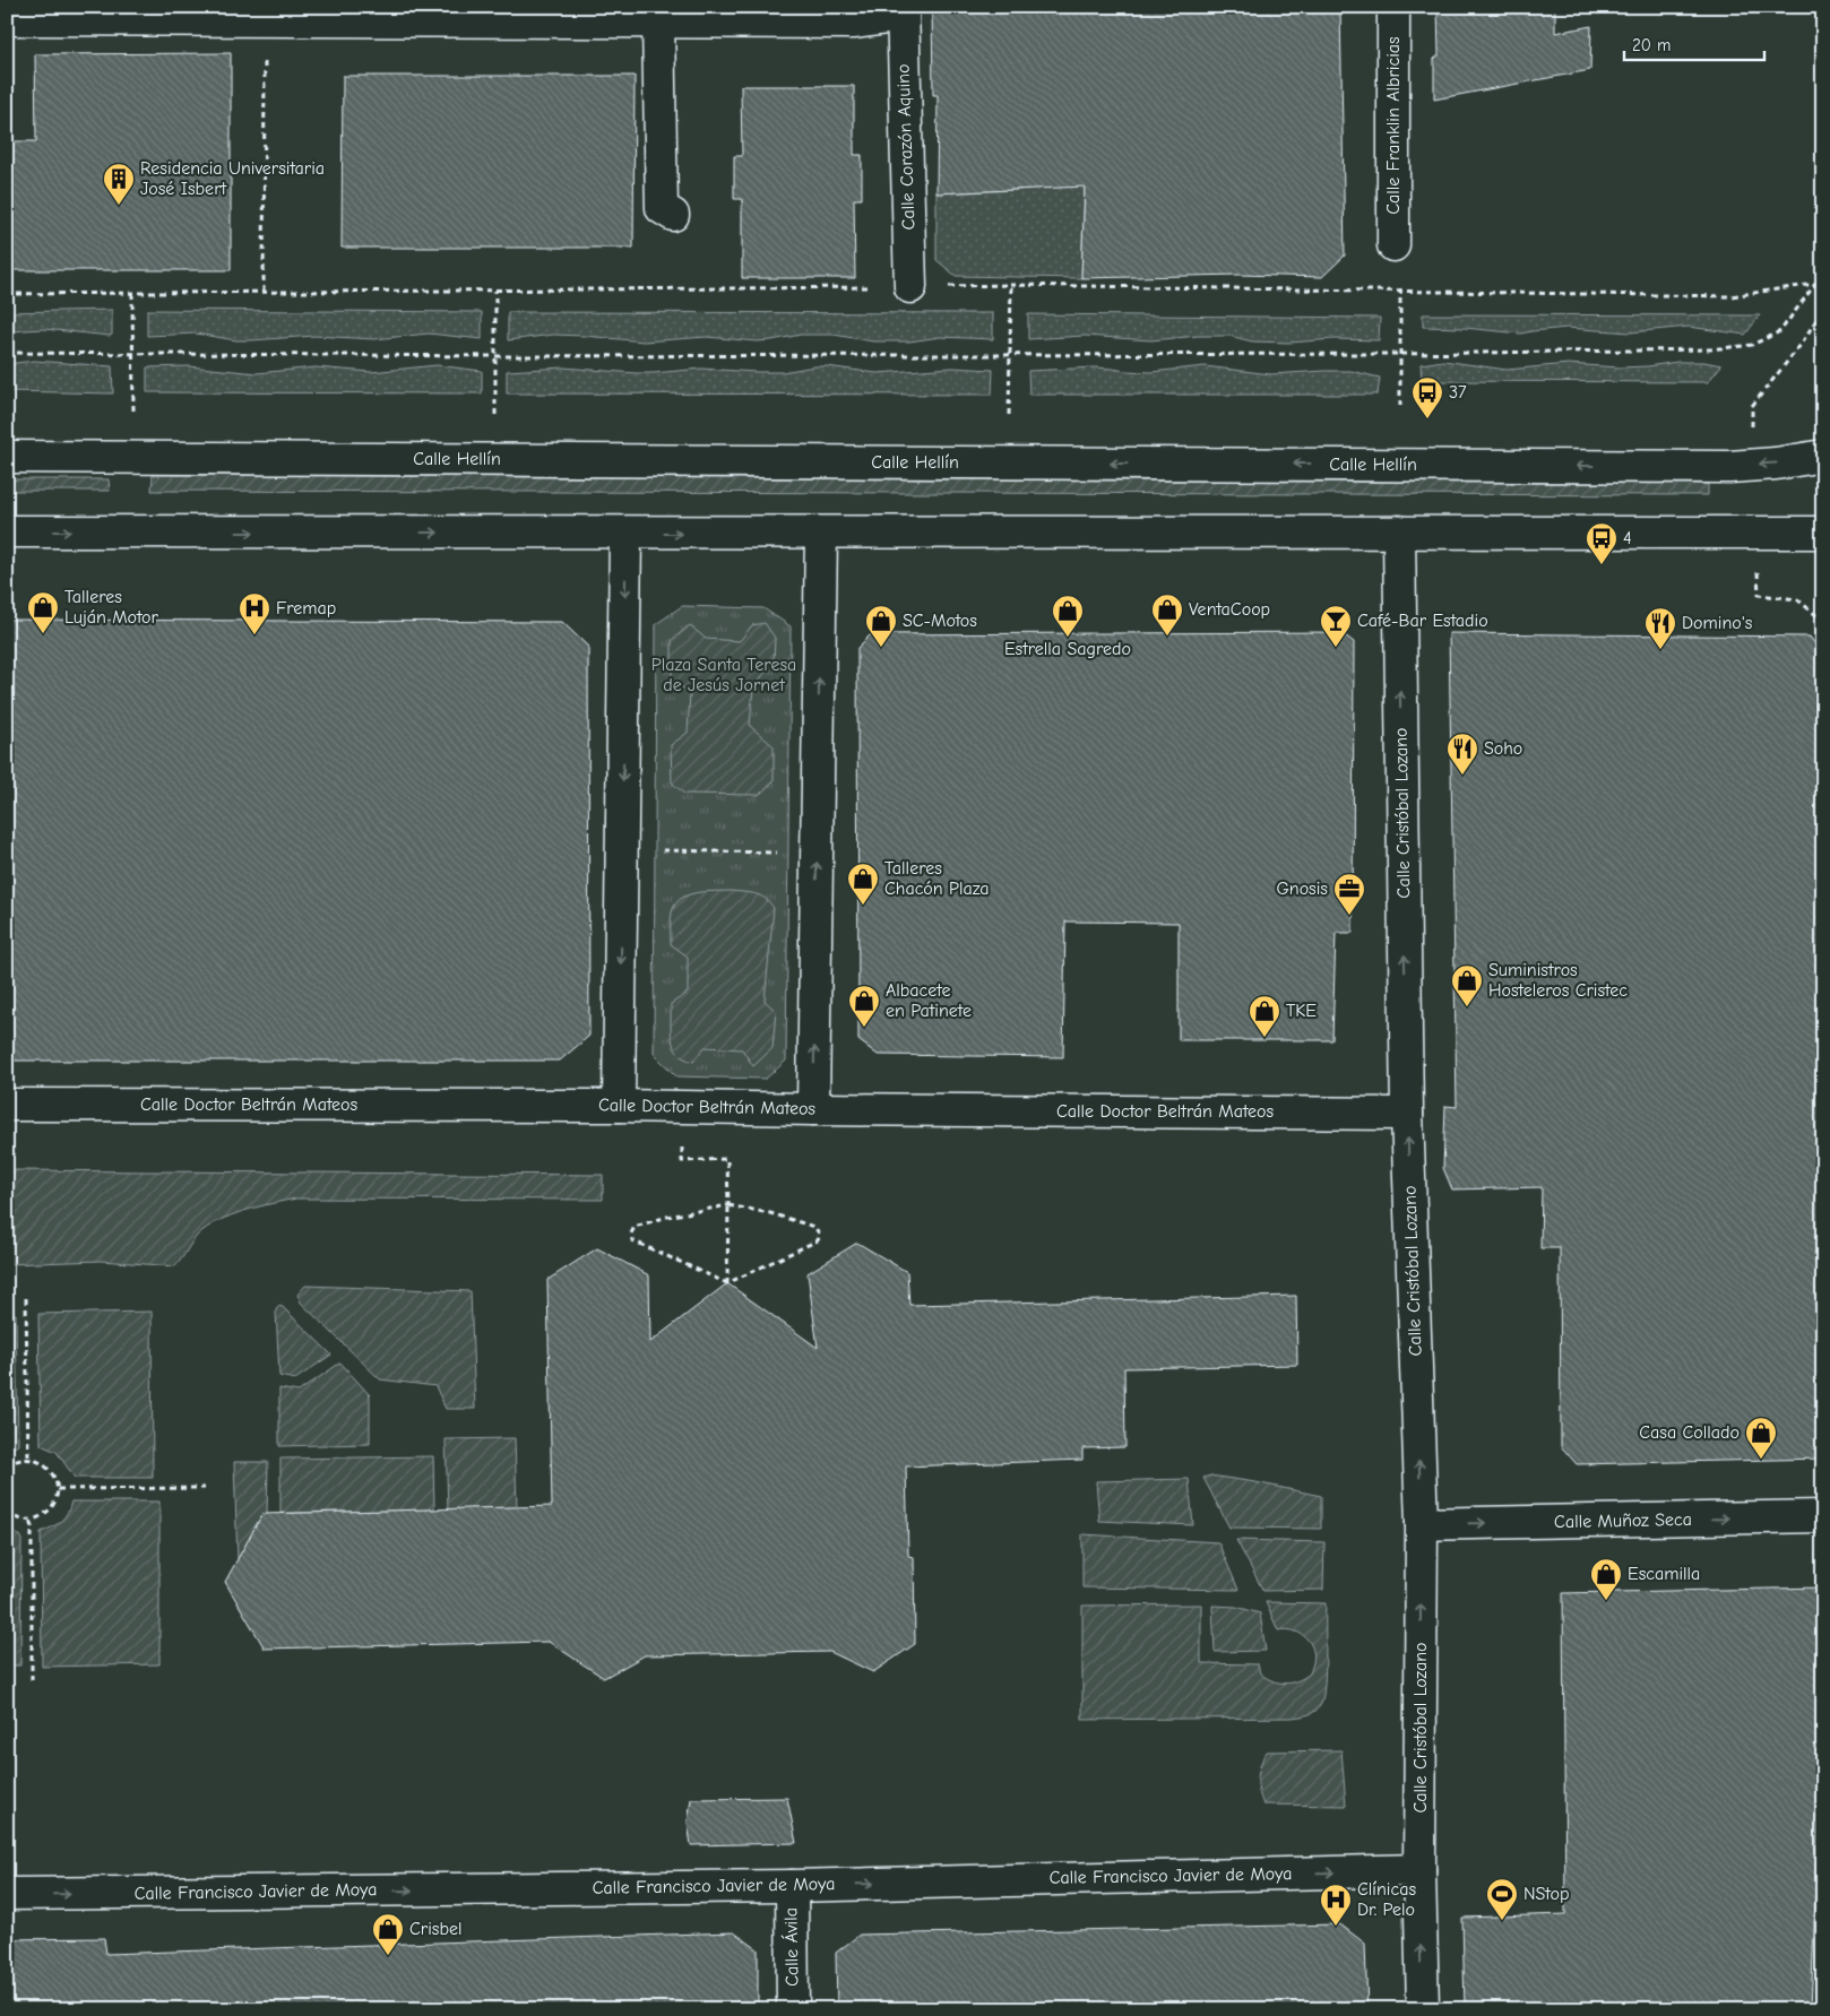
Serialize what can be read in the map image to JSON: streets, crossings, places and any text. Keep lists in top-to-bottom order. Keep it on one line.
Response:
{"streets":{"street":["Calle Franklin Albricias","Calle Corazón Aquino","Calle Hellín","Calle Cristóbal Lozano","Calle Doctor Beltrán Mateos","Calle Muñoz Seca","Calle Francisco Javier de Moya","Calle Ávila"]},"crossings":[["Calle Cristóbal Lozano","Calle Doctor Beltrán Mateos"],["Calle Cristóbal Lozano","Calle Muñoz Seca"],["Calle Cristóbal Lozano","Calle Francisco Javier de Moya"],["Calle Francisco Javier de Moya","Calle Ávila"]],"one_way":["Calle Cristóbal Lozano","Calle Muñoz Seca","Calle Francisco Javier de Moya"],"parks":["Plaza Santa Teresa de Jesús Jornet"],"places":{"building":["Residencia Universitaria José Isbert"],"bus stop":["37","4"],"shop":["Talleres Luján Motor","VentaCoop","Estrella Sagredo","SC-Motos","Talleres Chacón Plaza","Suministros Hosteleros Cristec","Albacete en Patinete","TKE","Casa Collado","Escamilla","Crisbel"],"hospital":["Fremap","Clínicas Dr. Pelo"],"bar":["Café-Bar Estadio"],"restaurant":["Domino's","Soho"],"office":["Gnosis"],"sports":["NStop"]},"scale_bar":"20 m"}
